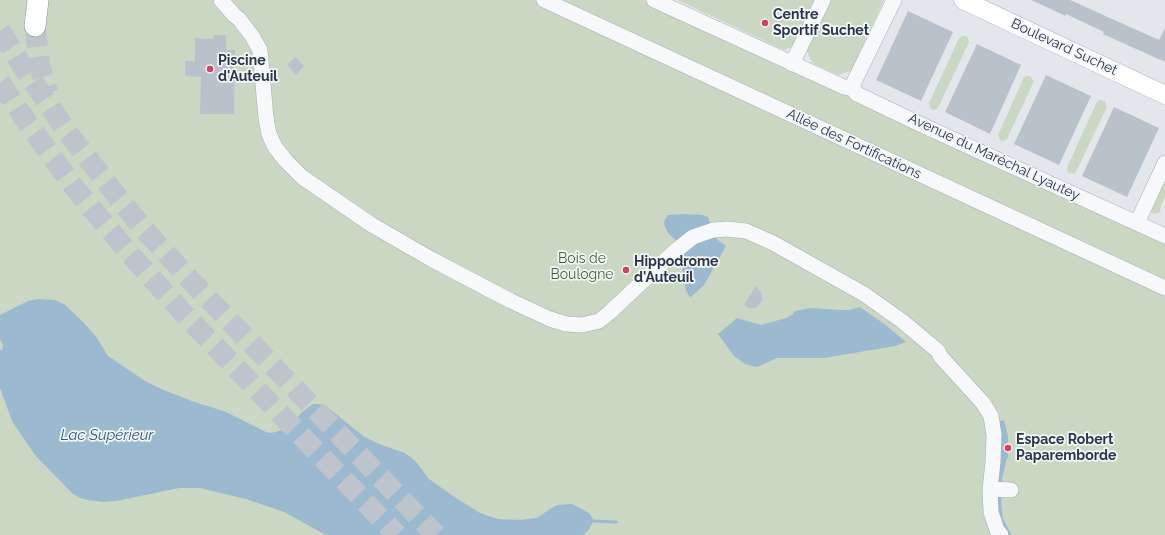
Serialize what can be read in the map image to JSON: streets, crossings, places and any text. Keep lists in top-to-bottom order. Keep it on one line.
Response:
{"streets":{"main road":["Boulevard Suchet"],"street":["Allée des Fortifications","Avenue du Maréchal Lyautey"]},"water":["Lac Supérieur"],"parks":["Bois de Boulogne"],"places":["Centre Sportif Suchet","Piscine d'Auteuil","Hippodrome d'Auteuil","Espace Robert Paparemborde"]}
